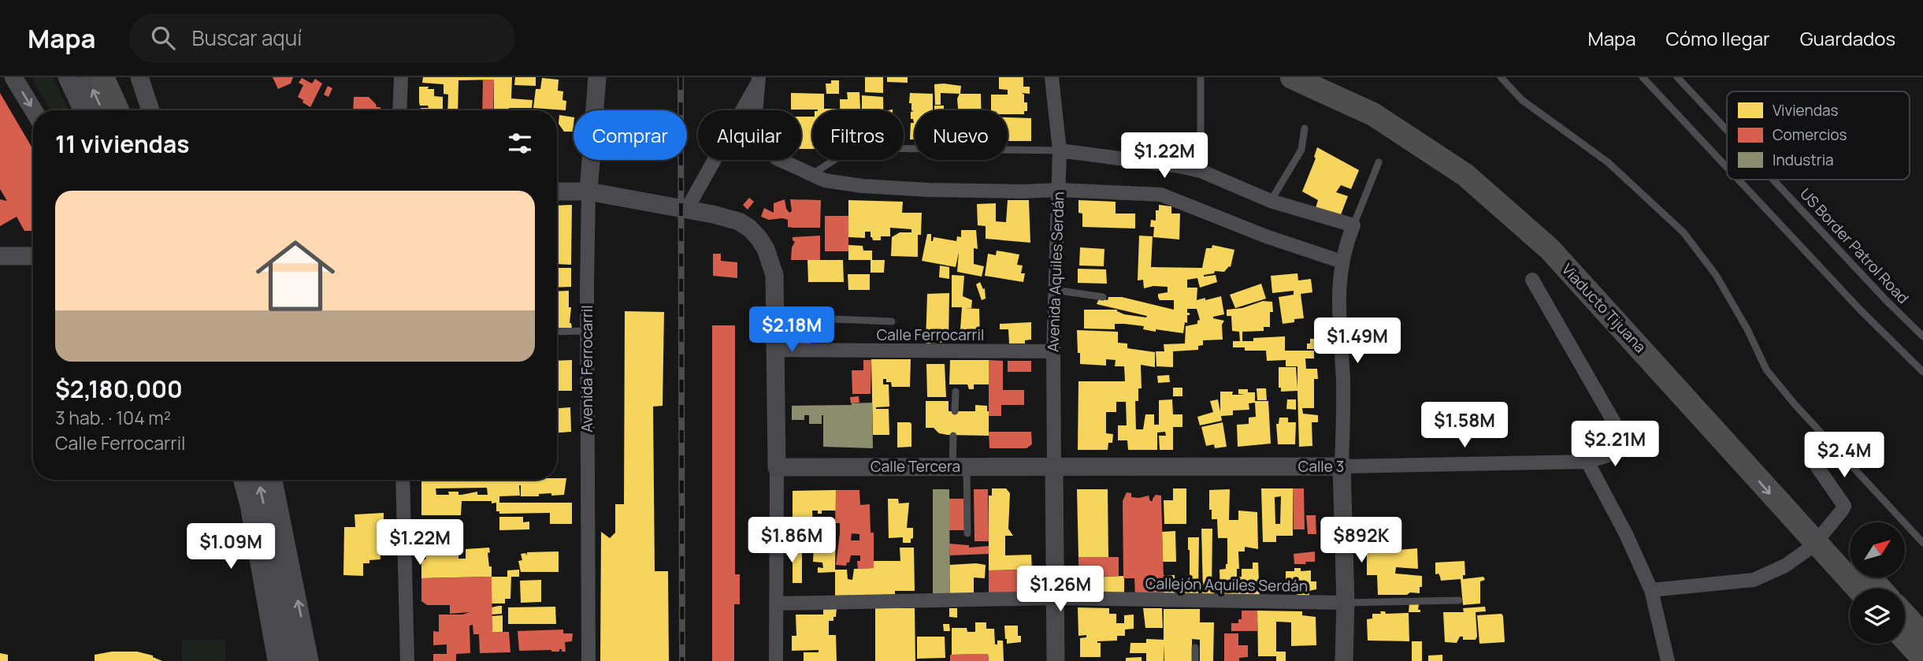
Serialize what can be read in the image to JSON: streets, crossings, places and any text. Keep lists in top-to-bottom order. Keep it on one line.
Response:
{"streets":{"highway":["Viaducto Tijuana"],"street":["Avenida Aquiles Serdán","Calle Ferrocarril","Avenida Ferrocarril","Calle Tercera","Calle 3","Callejón Aquiles Serdán"],"lane":["US Border Patrol Road"]},"crossings":[["Avenida Aquiles Serdán","Calle Ferrocarril"],["Avenida Aquiles Serdán","Calle Tercera"],["Avenida Aquiles Serdán","Calle 3"],["Calle Tercera","Calle 3"]],"legend":["Viviendas","Comercios","Industria"],"north":"top right","page":{"header":"Mapa","search":"Buscar aquí","nav":["Mapa","Cómo llegar","Guardados"],"chip":["Comprar","Alquilar","Filtros","Nuevo"],"heading":"11 viviendas","price":["$1.22M","$2.18M","$1.49M","$1.58M","$2.21M","$2.4M","$1.86M","$892K","$1.22M","$1.09M","$1.26M"],"list":[{"name":"$2,180,000","note":"3 hab. · 104 m² · Calle Ferrocarril"}]}}
